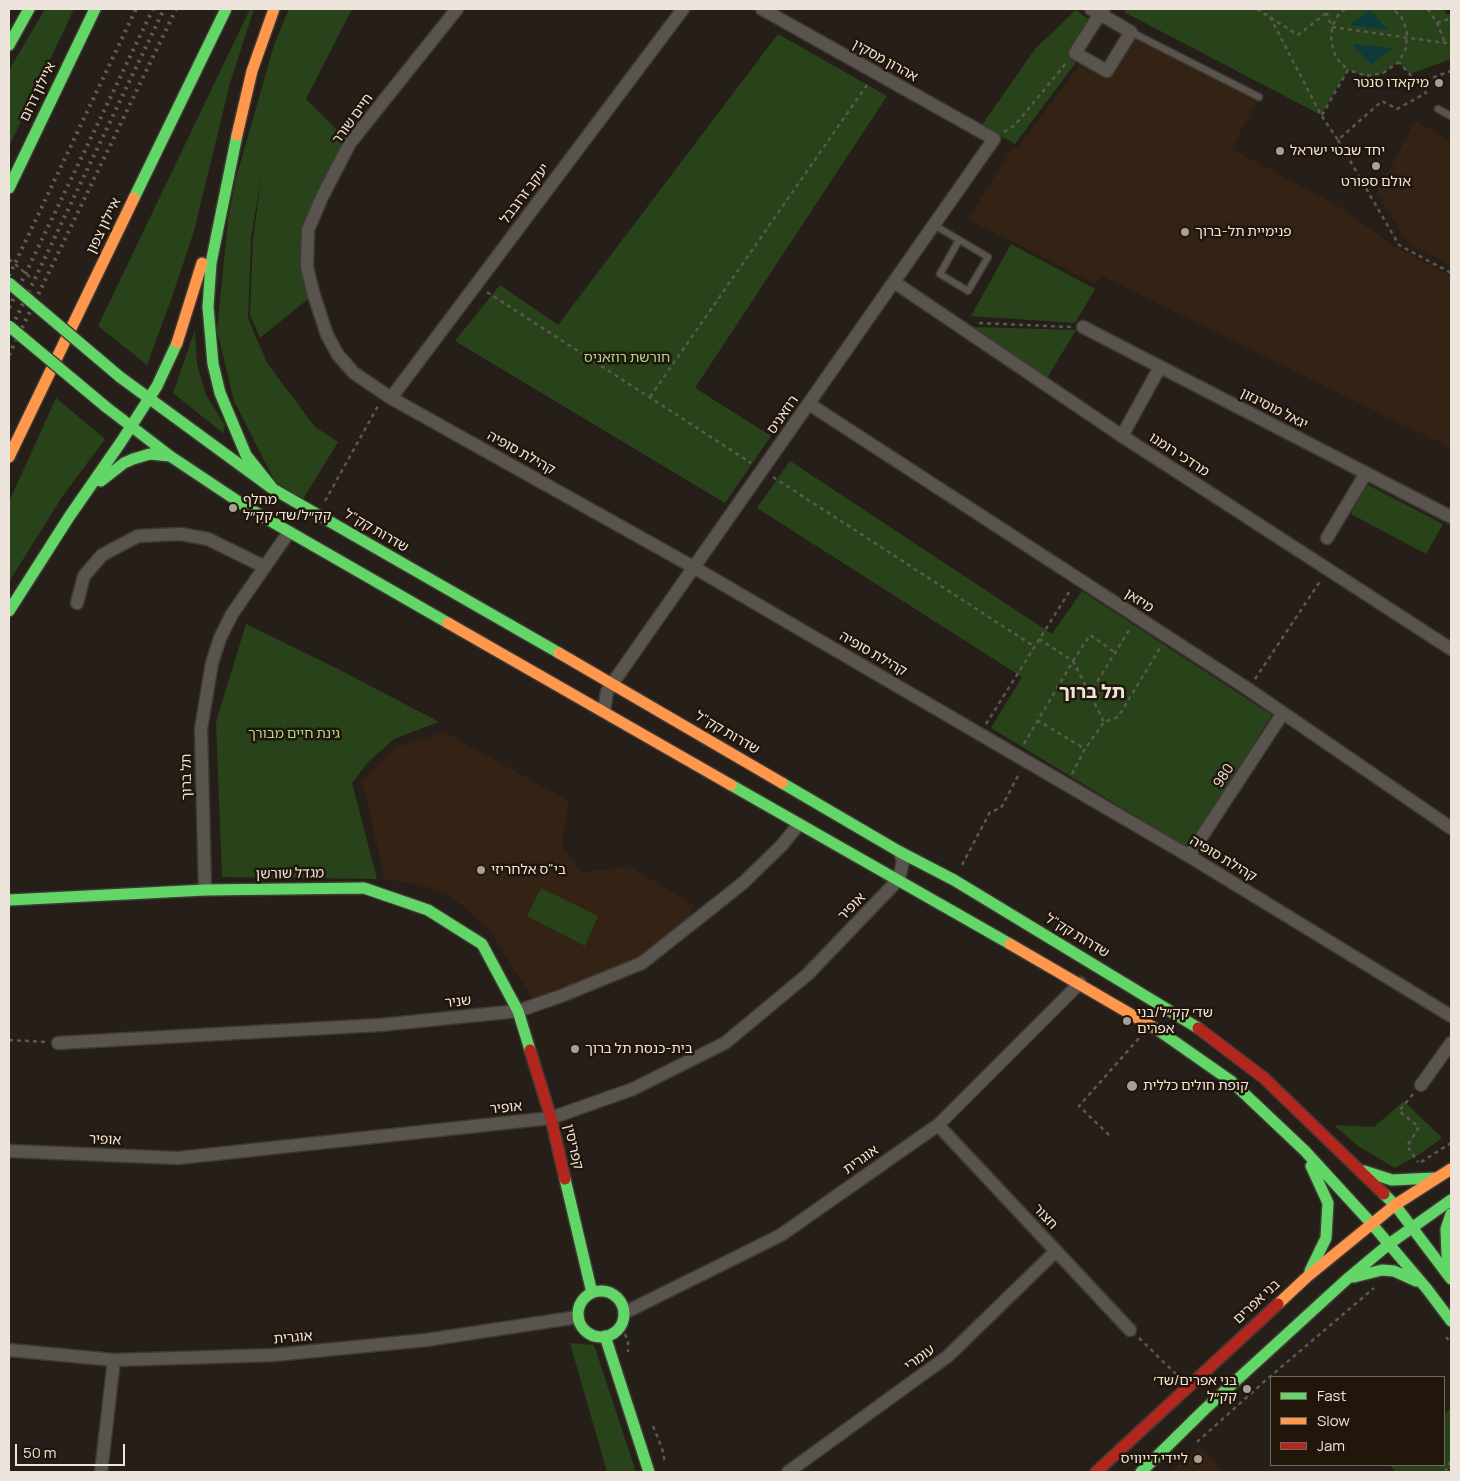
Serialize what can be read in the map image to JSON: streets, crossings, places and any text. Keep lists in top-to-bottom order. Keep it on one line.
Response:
{"streets":{"main road":["איילון דרום","איילון צפון","שדרות קק\"ל","מגדל שורשן","קפריסין","בני אפרים"],"street":["אהרון מסקין","חיים שורר","יעקב זרובבל","יגאל מוסינזון","רוזאניס","קהילת סופיה","מרדכי רומנו","מיזאן","980","תל ברוך","אופיר","שניר","אוגרית","חצור","עומרי"]},"crossings":[["אהרון מסקין","רוזאניס"],["חיים שורר","קהילת סופיה"],["יעקב זרובבל","קהילת סופיה"],["רוזאניס","קהילת סופיה"],["רוזאניס","מרדכי רומנו"],["רוזאניס","שדרות קק\"ל"],["רוזאניס","מיזאן"],["קהילת סופיה","980"],["שדרות קק\"ל","בני אפרים"],["מיזאן","980"],["תל ברוך","מגדל שורשן"],["מגדל שורשן","שניר"],["מגדל שורשן","קפריסין"],["אופיר","קפריסין"],["שניר","קפריסין"],["קפריסין","אוגרית"],["אוגרית","חצור"],["חצור","עומרי"]],"districts":["תל ברוך"],"parks":["חורשת רוזאניס","גינת חיים מבורך"],"places":["מיקאדו סנטר","יחד שבטי ישראל","אולם ספורט","פנימיית תל-ברוך","מחלף קק״ל/שד׳ קק״ל","בי\"ס אלחריזי","שד׳ קק״ל/בני אפרים","בית-כנסת תל ברוך","קופת חולים כללית","בני אפרים/שד׳ קק״ל","ליידי דייוויס"],"legend":["Fast","Slow","Jam"],"scale_bar":"50 m"}
